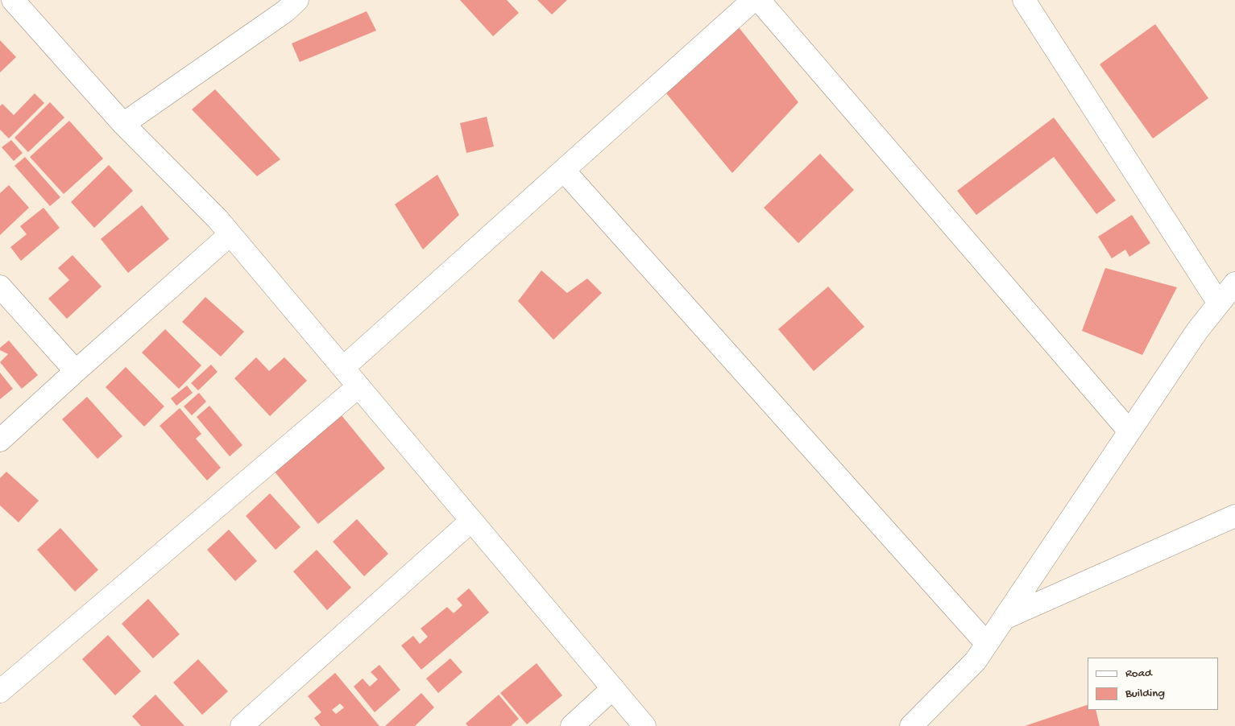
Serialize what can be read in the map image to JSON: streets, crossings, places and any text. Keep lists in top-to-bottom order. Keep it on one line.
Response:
{"legend":["Road","Building"]}
